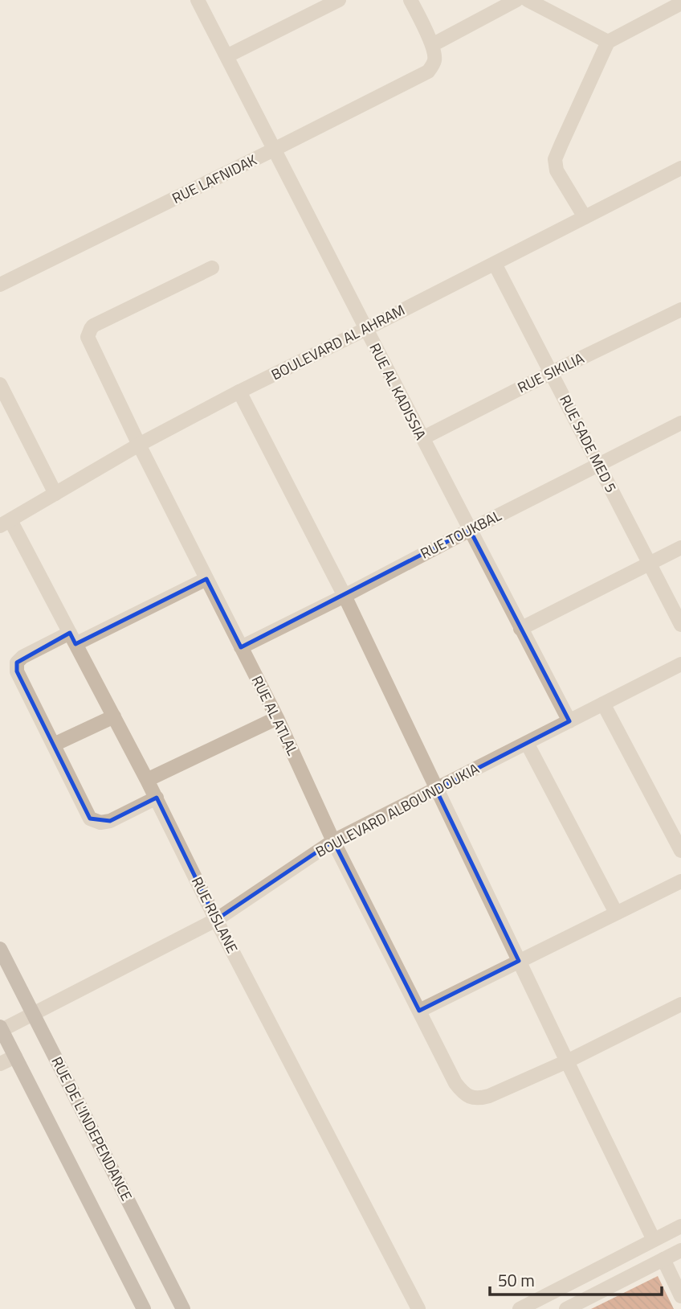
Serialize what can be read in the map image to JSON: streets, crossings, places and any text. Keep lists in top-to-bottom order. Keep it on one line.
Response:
{"streets":{"main road":["RUE DE L'INDEPENDANCE"],"street":["RUE LAFNIDAK","BOULEVARD AL AHRAM","RUE SIKILIA","RUE AL KADISSIA","RUE SADE MED 5","RUE TOUKBAL","RUE AL ATLAL","BOULEVARD ALBOUNDOUKIA","RUE RISLANE"]},"crossings":[["RUE LAFNIDAK","RUE AL KADISSIA"],["BOULEVARD AL AHRAM","RUE AL KADISSIA"],["BOULEVARD AL AHRAM","RUE SADE MED 5"],["BOULEVARD AL AHRAM","RUE AL ATLAL"],["BOULEVARD AL AHRAM","RUE RISLANE"],["RUE SIKILIA","RUE AL KADISSIA"],["RUE SIKILIA","RUE SADE MED 5"],["RUE AL KADISSIA","RUE TOUKBAL"],["RUE AL KADISSIA","BOULEVARD ALBOUNDOUKIA"],["RUE SADE MED 5","RUE TOUKBAL"],["RUE TOUKBAL","RUE AL ATLAL"],["RUE AL ATLAL","BOULEVARD ALBOUNDOUKIA"],["BOULEVARD ALBOUNDOUKIA","RUE RISLANE"],["BOULEVARD ALBOUNDOUKIA","RUE DE L'INDEPENDANCE"]],"scale_bar":"50 m"}
